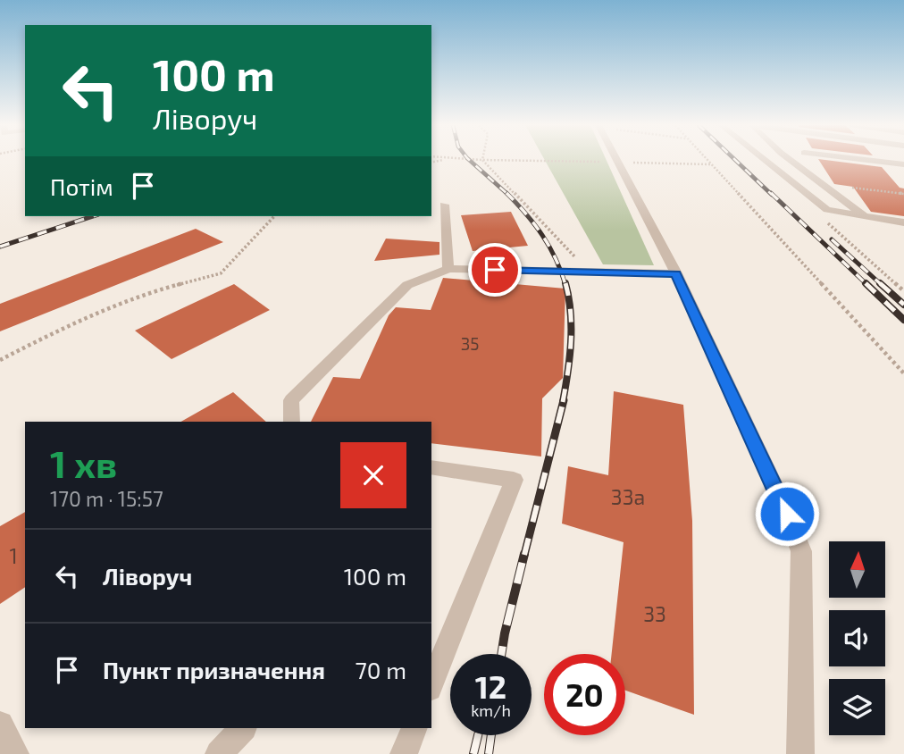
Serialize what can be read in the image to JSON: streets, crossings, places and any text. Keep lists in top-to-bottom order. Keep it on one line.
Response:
{"house_numbers":["35","33а","1","33"],"north":"top","page":{"turn":["100 m","Ліворуч"],"then":"Потім","heading":["1 хв","170 m · 15:57"],"list":[{"name":"Ліворуч","value":"100 m"},{"name":"Пункт призначення","value":"70 m"}],"speed":"12 km/h","limit":"20"}}
